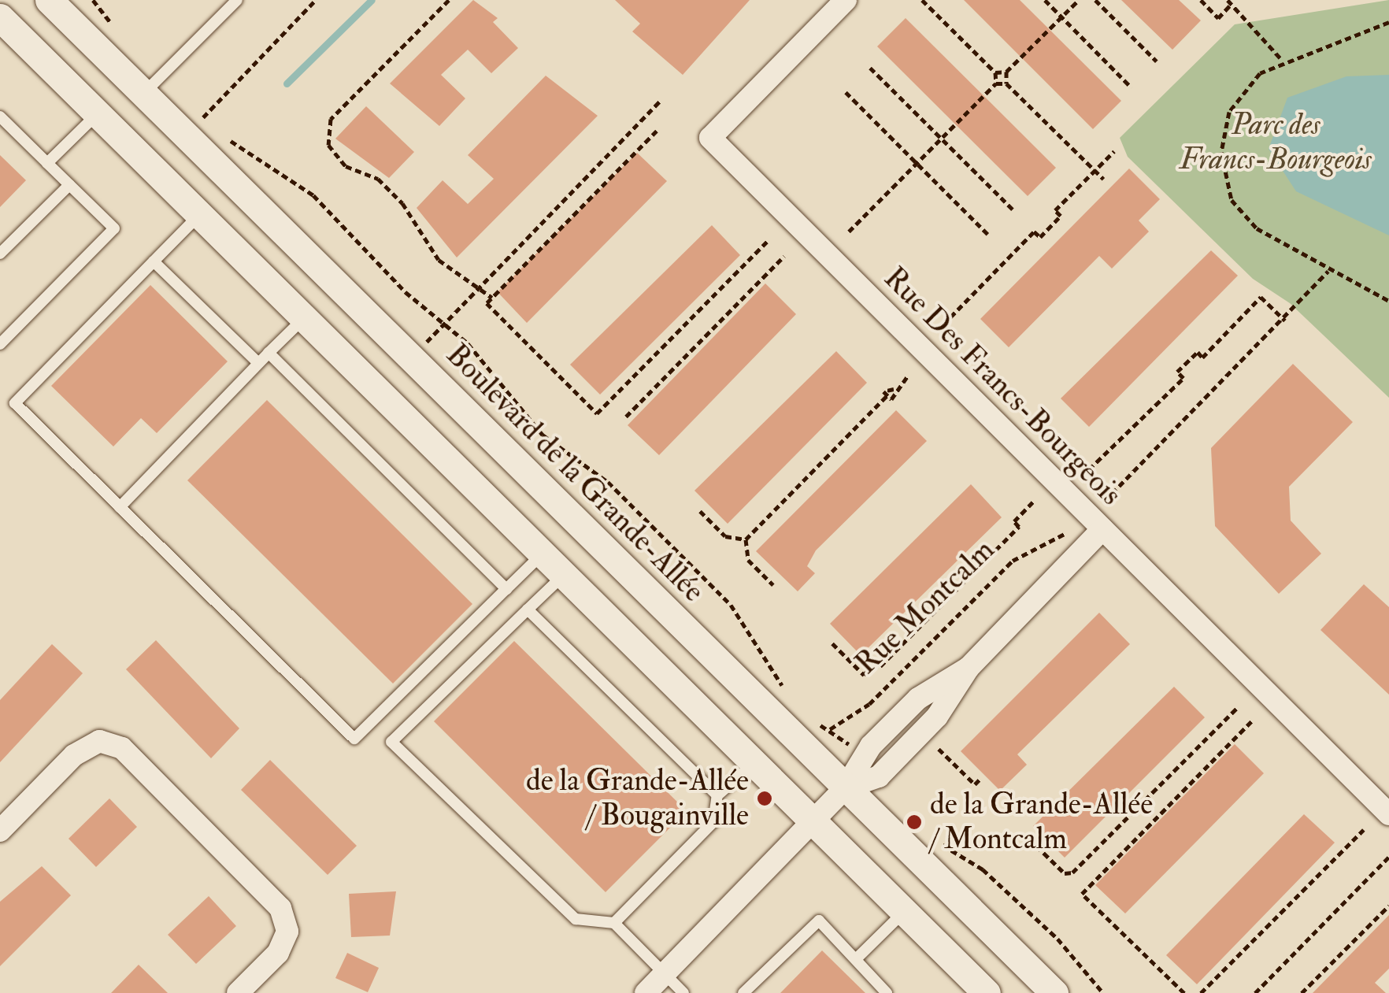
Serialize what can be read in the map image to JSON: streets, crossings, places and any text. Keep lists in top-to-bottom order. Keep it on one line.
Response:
{"streets":{"street":["Rue Des Francs-Bourgeois","Boulevard de la Grande-Allée"],"path":["Rue Montcalm"]},"parks":["Parc des Francs-Bourgeois"],"places":["de la Grande-Allée / Bougainville","de la Grande-Allée / Montcalm"]}
